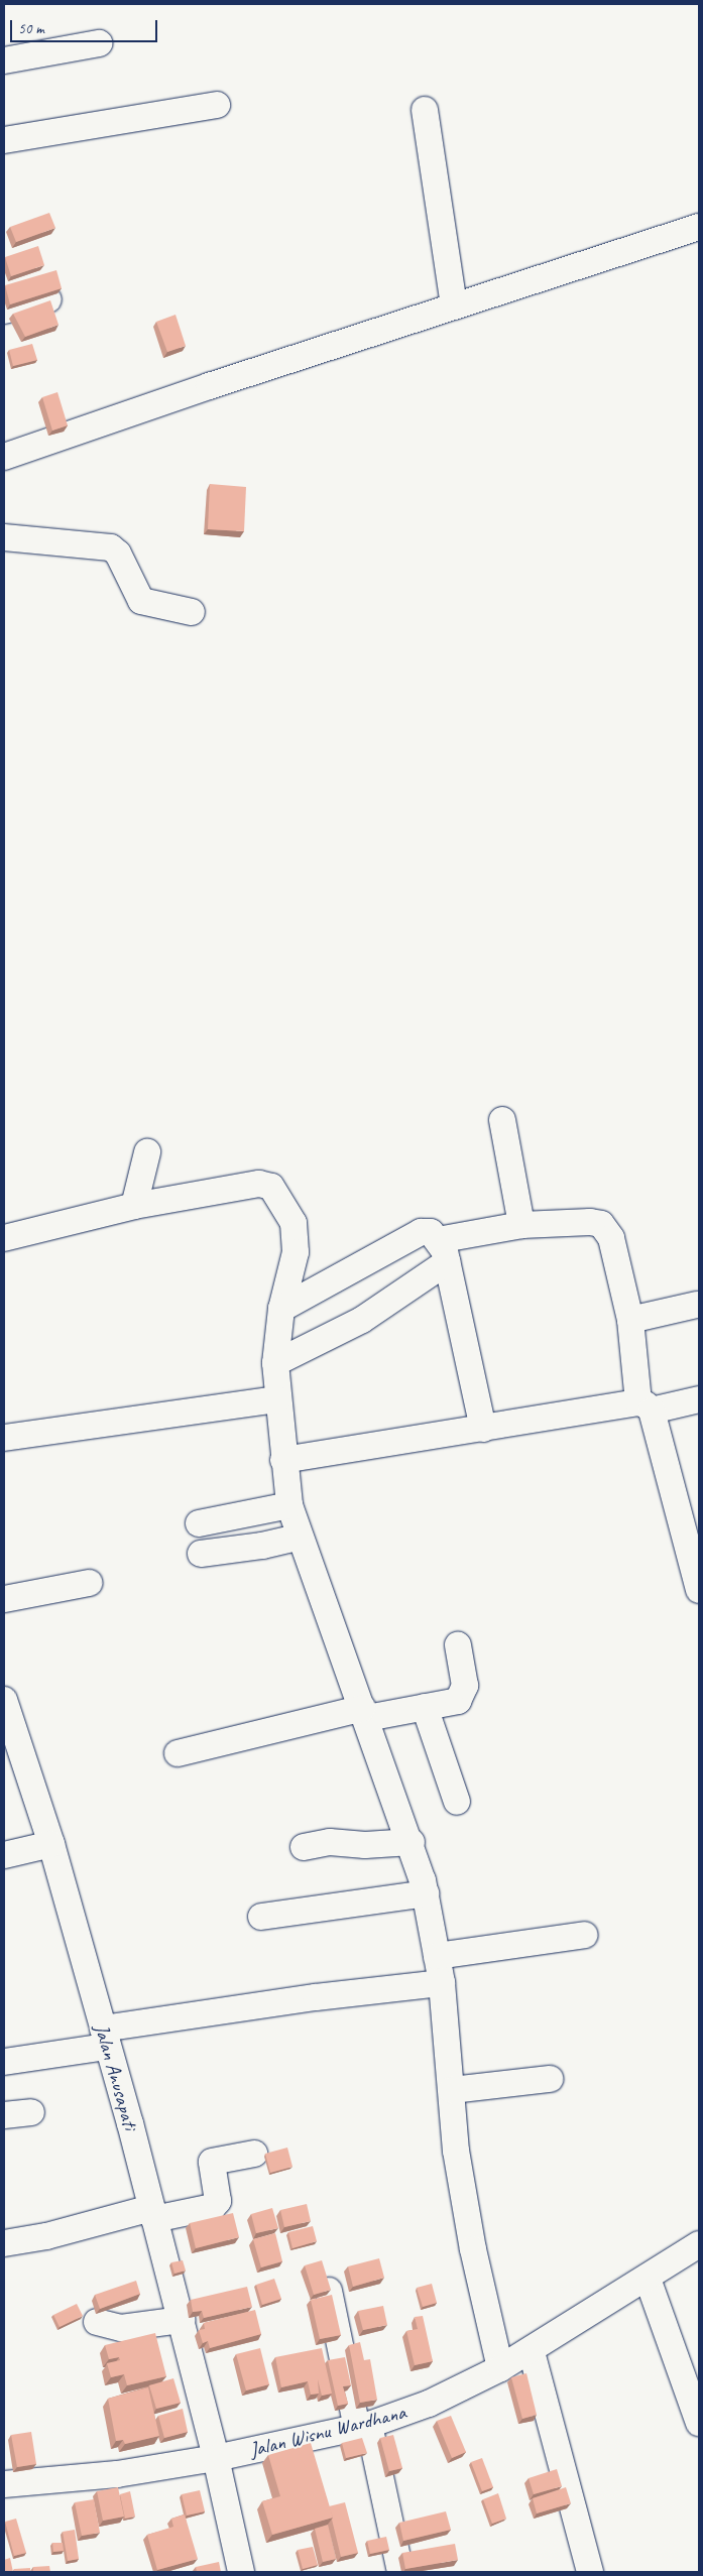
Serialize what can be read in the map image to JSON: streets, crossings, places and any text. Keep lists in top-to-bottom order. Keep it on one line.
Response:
{"streets":{"street":["Jalan Anusapati","Jalan Wisnu Wardhana"]},"crossings":[["Jalan Anusapati","Jalan Wisnu Wardhana"]],"scale_bar":"50 m"}
